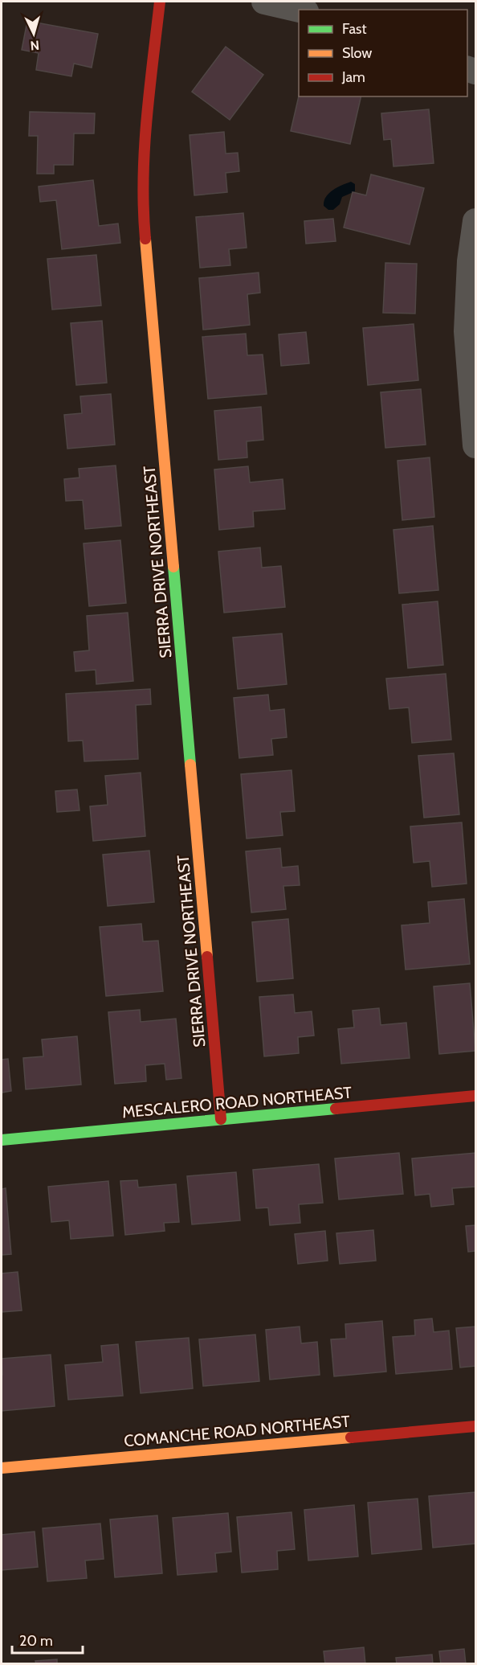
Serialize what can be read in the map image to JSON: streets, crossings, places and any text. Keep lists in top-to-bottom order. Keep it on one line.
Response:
{"streets":{"street":["SIERRA DRIVE NORTHEAST","MESCALERO ROAD NORTHEAST","COMANCHE ROAD NORTHEAST"]},"crossings":[["SIERRA DRIVE NORTHEAST","MESCALERO ROAD NORTHEAST"]],"legend":["Fast","Slow","Jam"],"scale_bar":"20 m","north":"bottom"}
